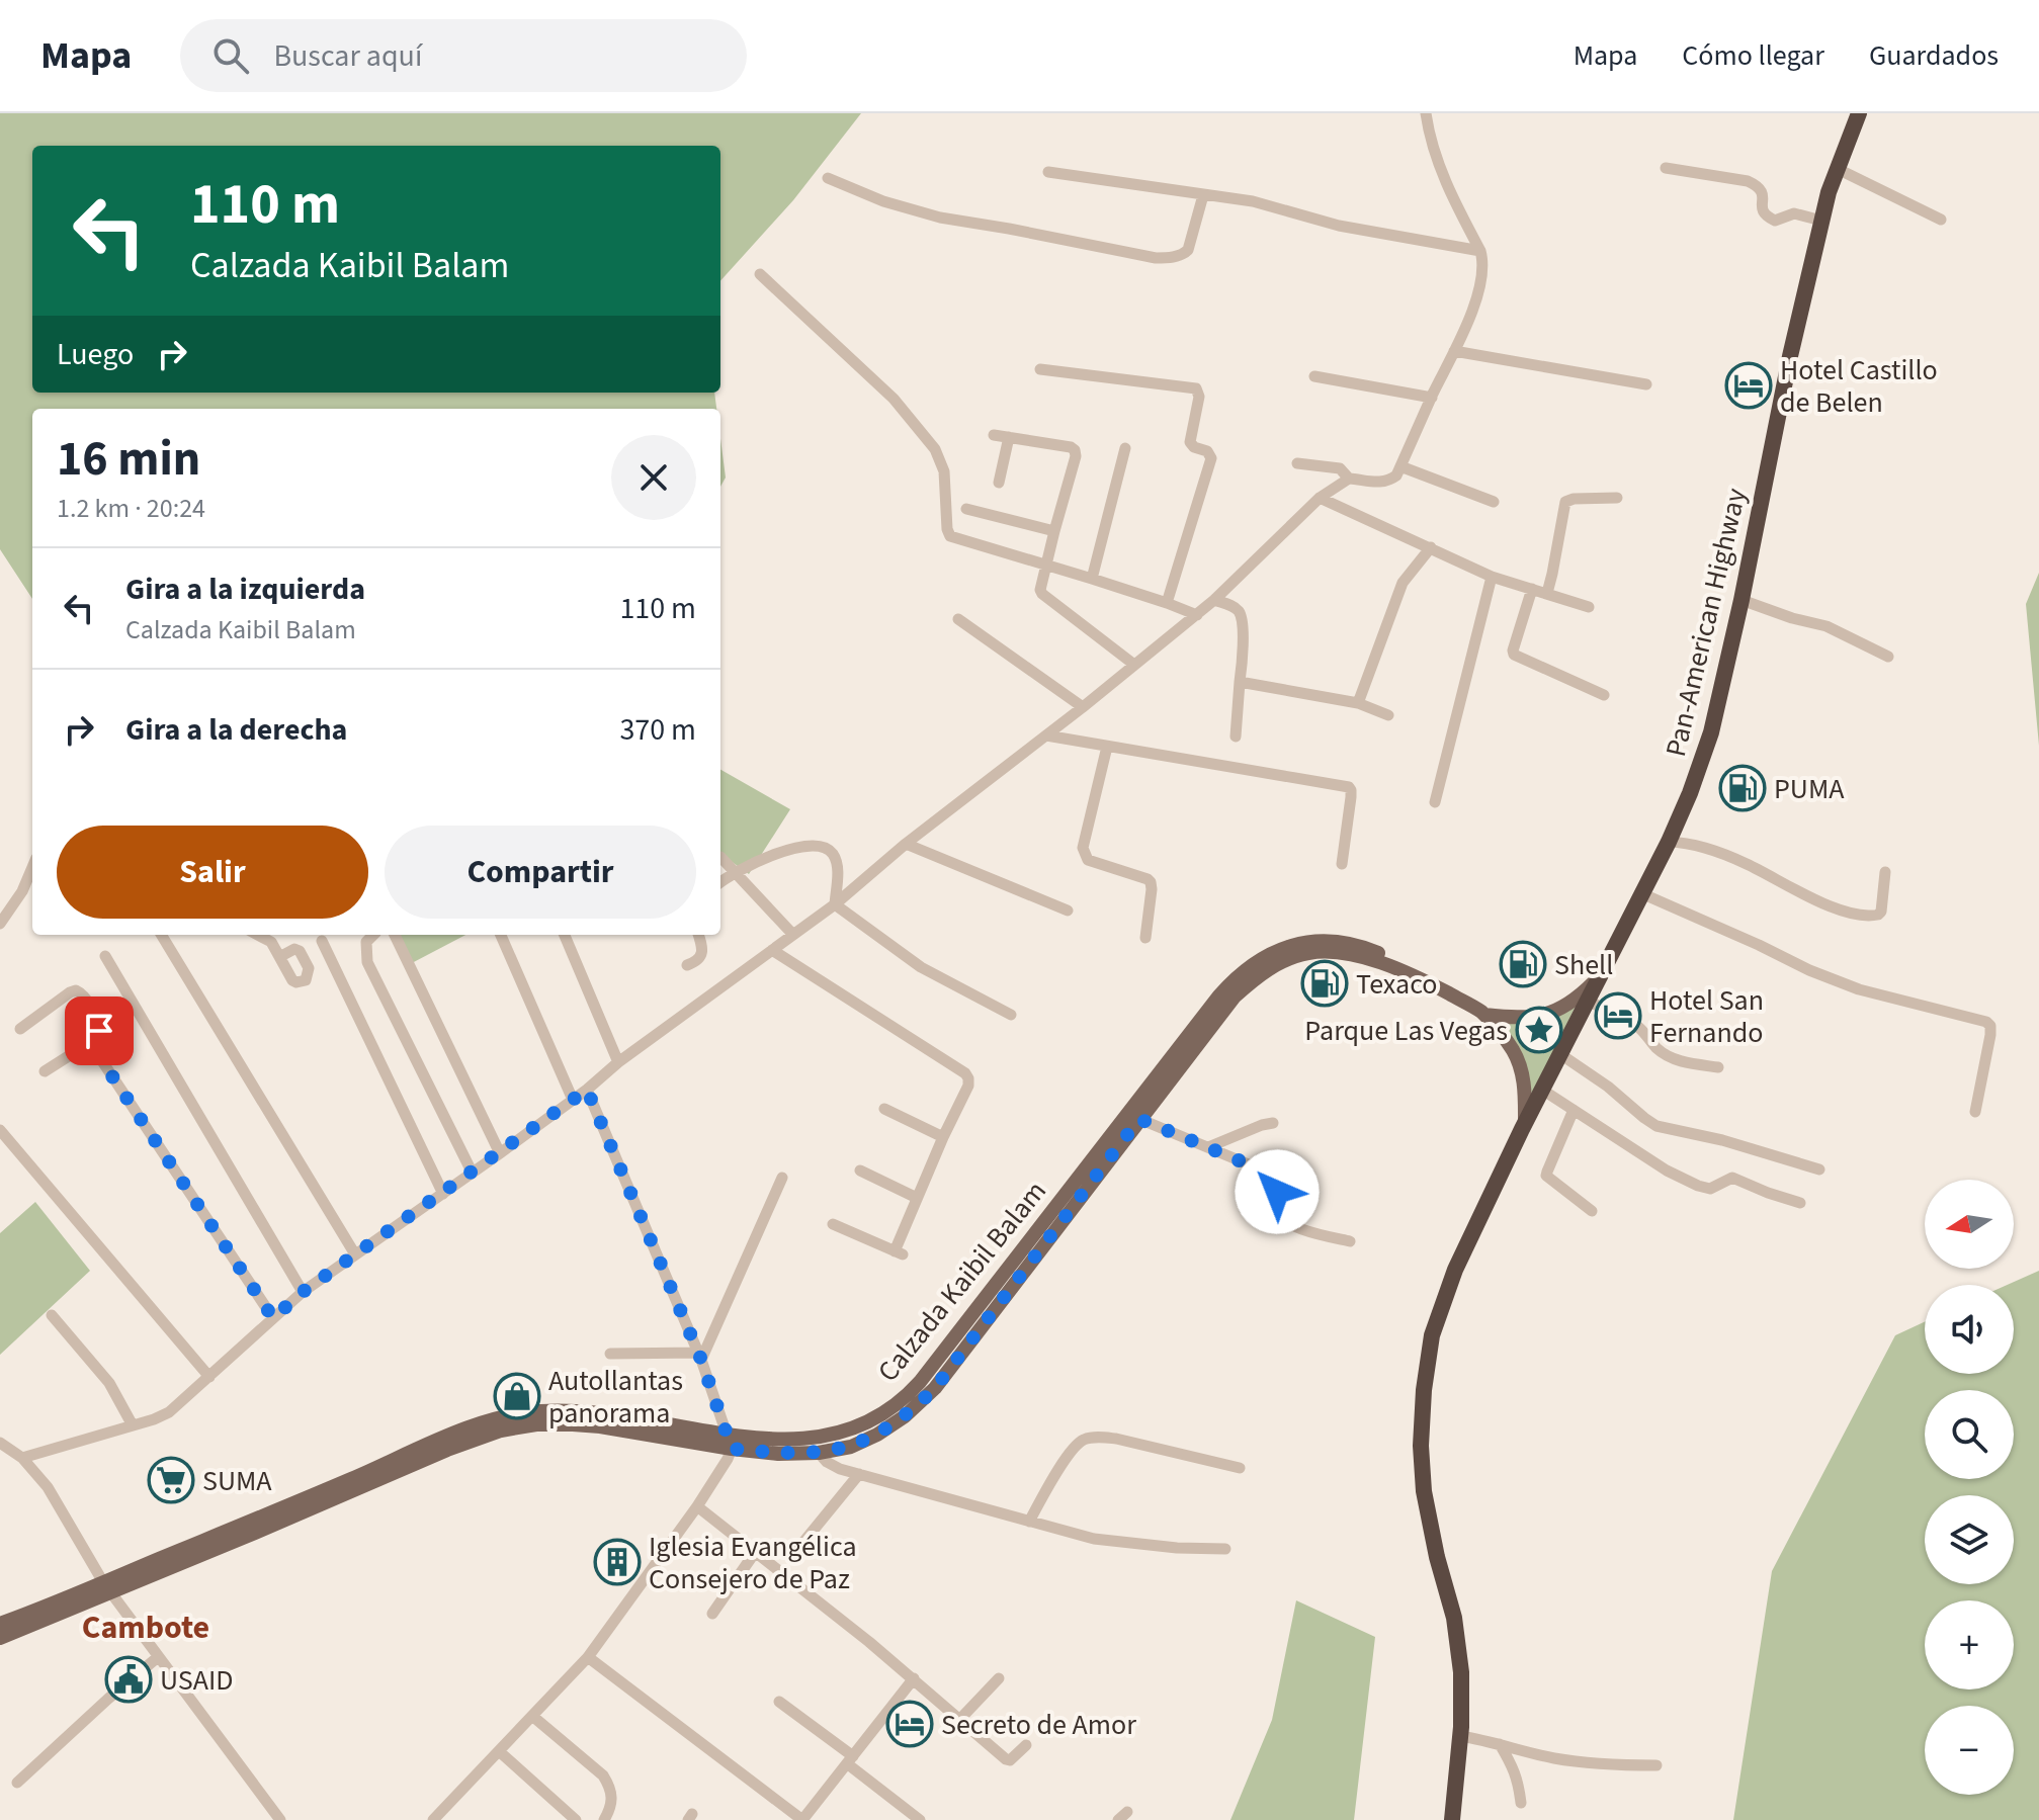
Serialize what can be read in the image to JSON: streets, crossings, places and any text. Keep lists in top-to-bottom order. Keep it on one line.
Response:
{"streets":{"highway":["Pan-American Highway"],"main road":["Calzada Kaibil Balam"]},"crossings":[["Pan-American Highway","Calzada Kaibil Balam"]],"districts":["Cambote"],"places":{"hotel":["Hotel Castillo de Belen","Hotel San Fernando","Secreto de Amor"],"fuel station":["PUMA","Shell","Texaco"],"place":["Parque Las Vegas"],"shop":["Autollantas panorama"],"supermarket":["SUMA"],"building":["Iglesia Evangélica Consejero de Paz"],"public building":["USAID"]},"north":"left","page":{"header":"Mapa","search":"Buscar aquí","nav":["Mapa","Cómo llegar","Guardados"],"turn":["110 m","Calzada Kaibil Balam"],"then":"Luego","heading":["16 min","1.2 km · 20:24"],"list":[{"name":"Gira a la izquierda","note":"Calzada Kaibil Balam","value":"110 m"},{"name":"Gira a la derecha","value":"370 m"}],"buttons":["Salir","Compartir"],"map_buttons":["+","−"]}}
